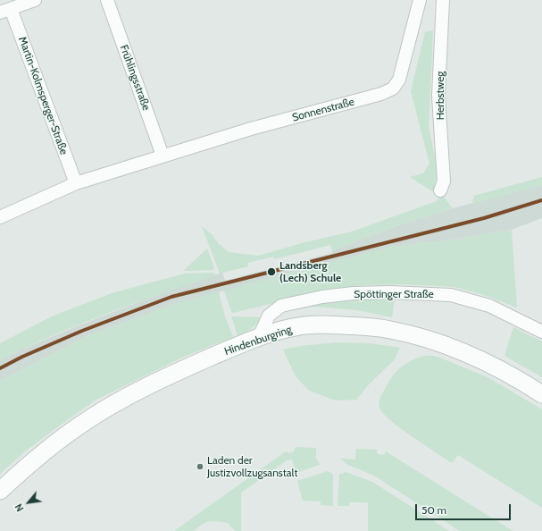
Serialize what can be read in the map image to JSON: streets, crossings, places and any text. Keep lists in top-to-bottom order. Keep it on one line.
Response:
{"streets":{"main road":["Hindenburgring"],"street":["Frühlingsstraße","Martin-Kolmsperger-Straße","Herbstweg","Sonnenstraße","Spöttinger Straße"]},"crossings":[["Frühlingsstraße","Sonnenstraße"],["Martin-Kolmsperger-Straße","Sonnenstraße"],["Spöttinger Straße","Hindenburgring"]],"places":["Landsberg (Lech) Schule","Laden der Justizvollzugsanstalt"],"scale_bar":"50 m","north":"bottom left"}
